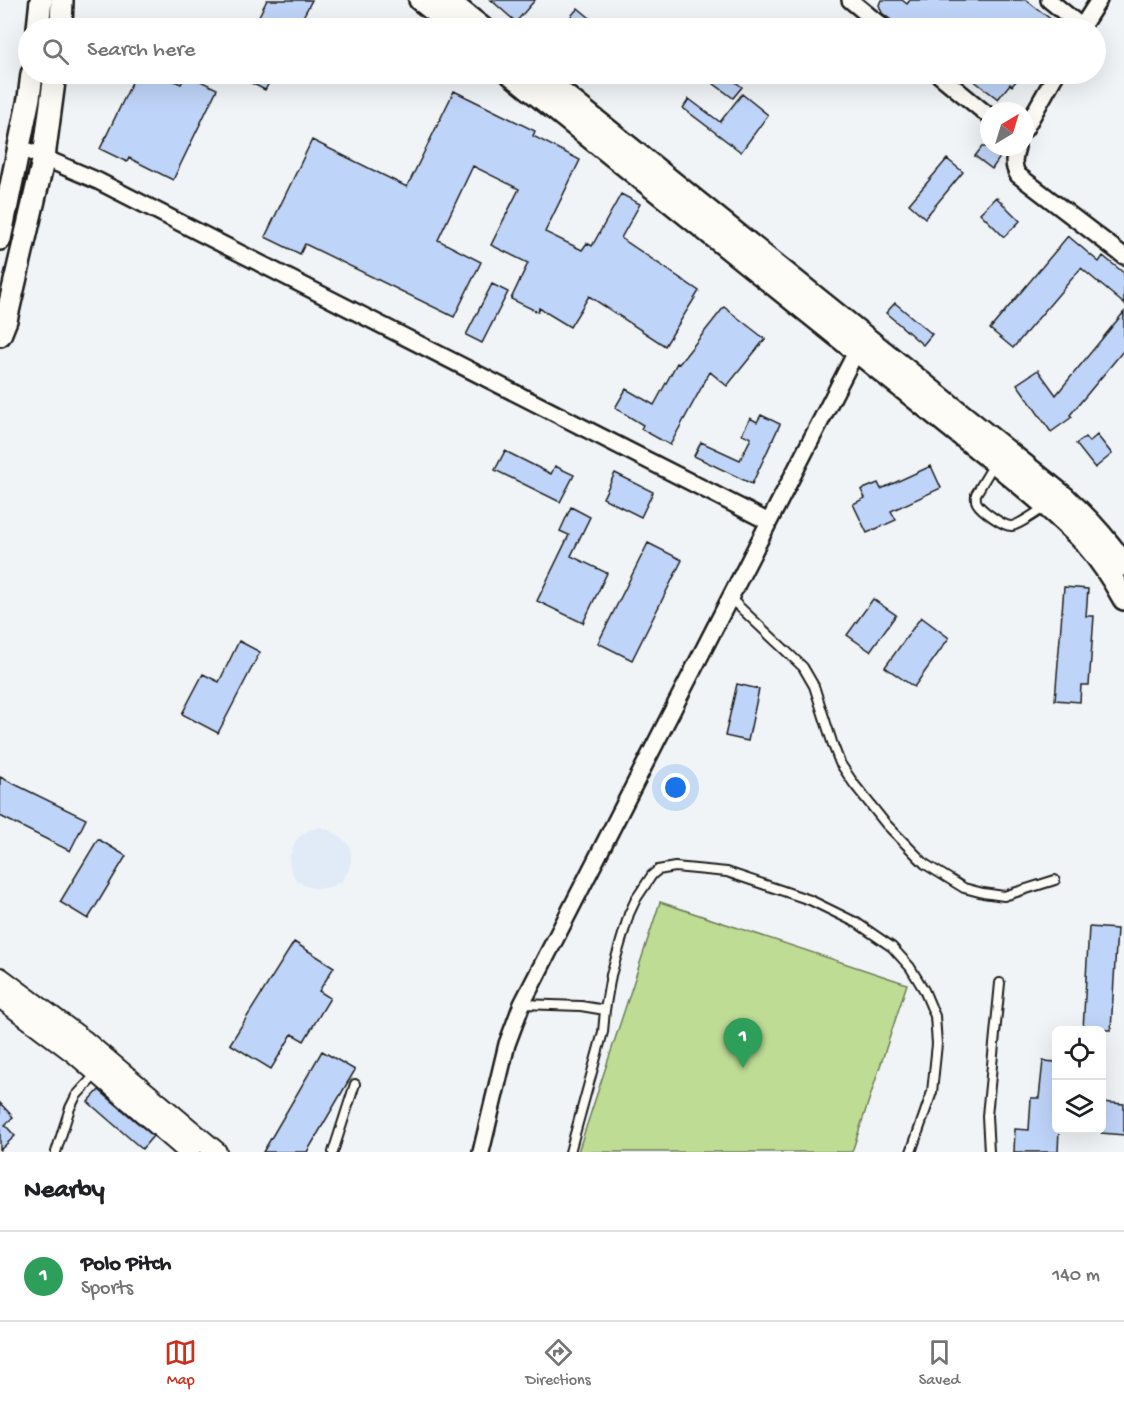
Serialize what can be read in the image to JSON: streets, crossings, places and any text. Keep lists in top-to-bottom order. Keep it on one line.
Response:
{"north":"top right","page":{"search":"Search here","pins":"1","heading":"Nearby","list":[{"mark":"1","name":"Polo Pitch","note":"Sports","value":"140 m"}],"nav":["Map","Directions","Saved"]}}
